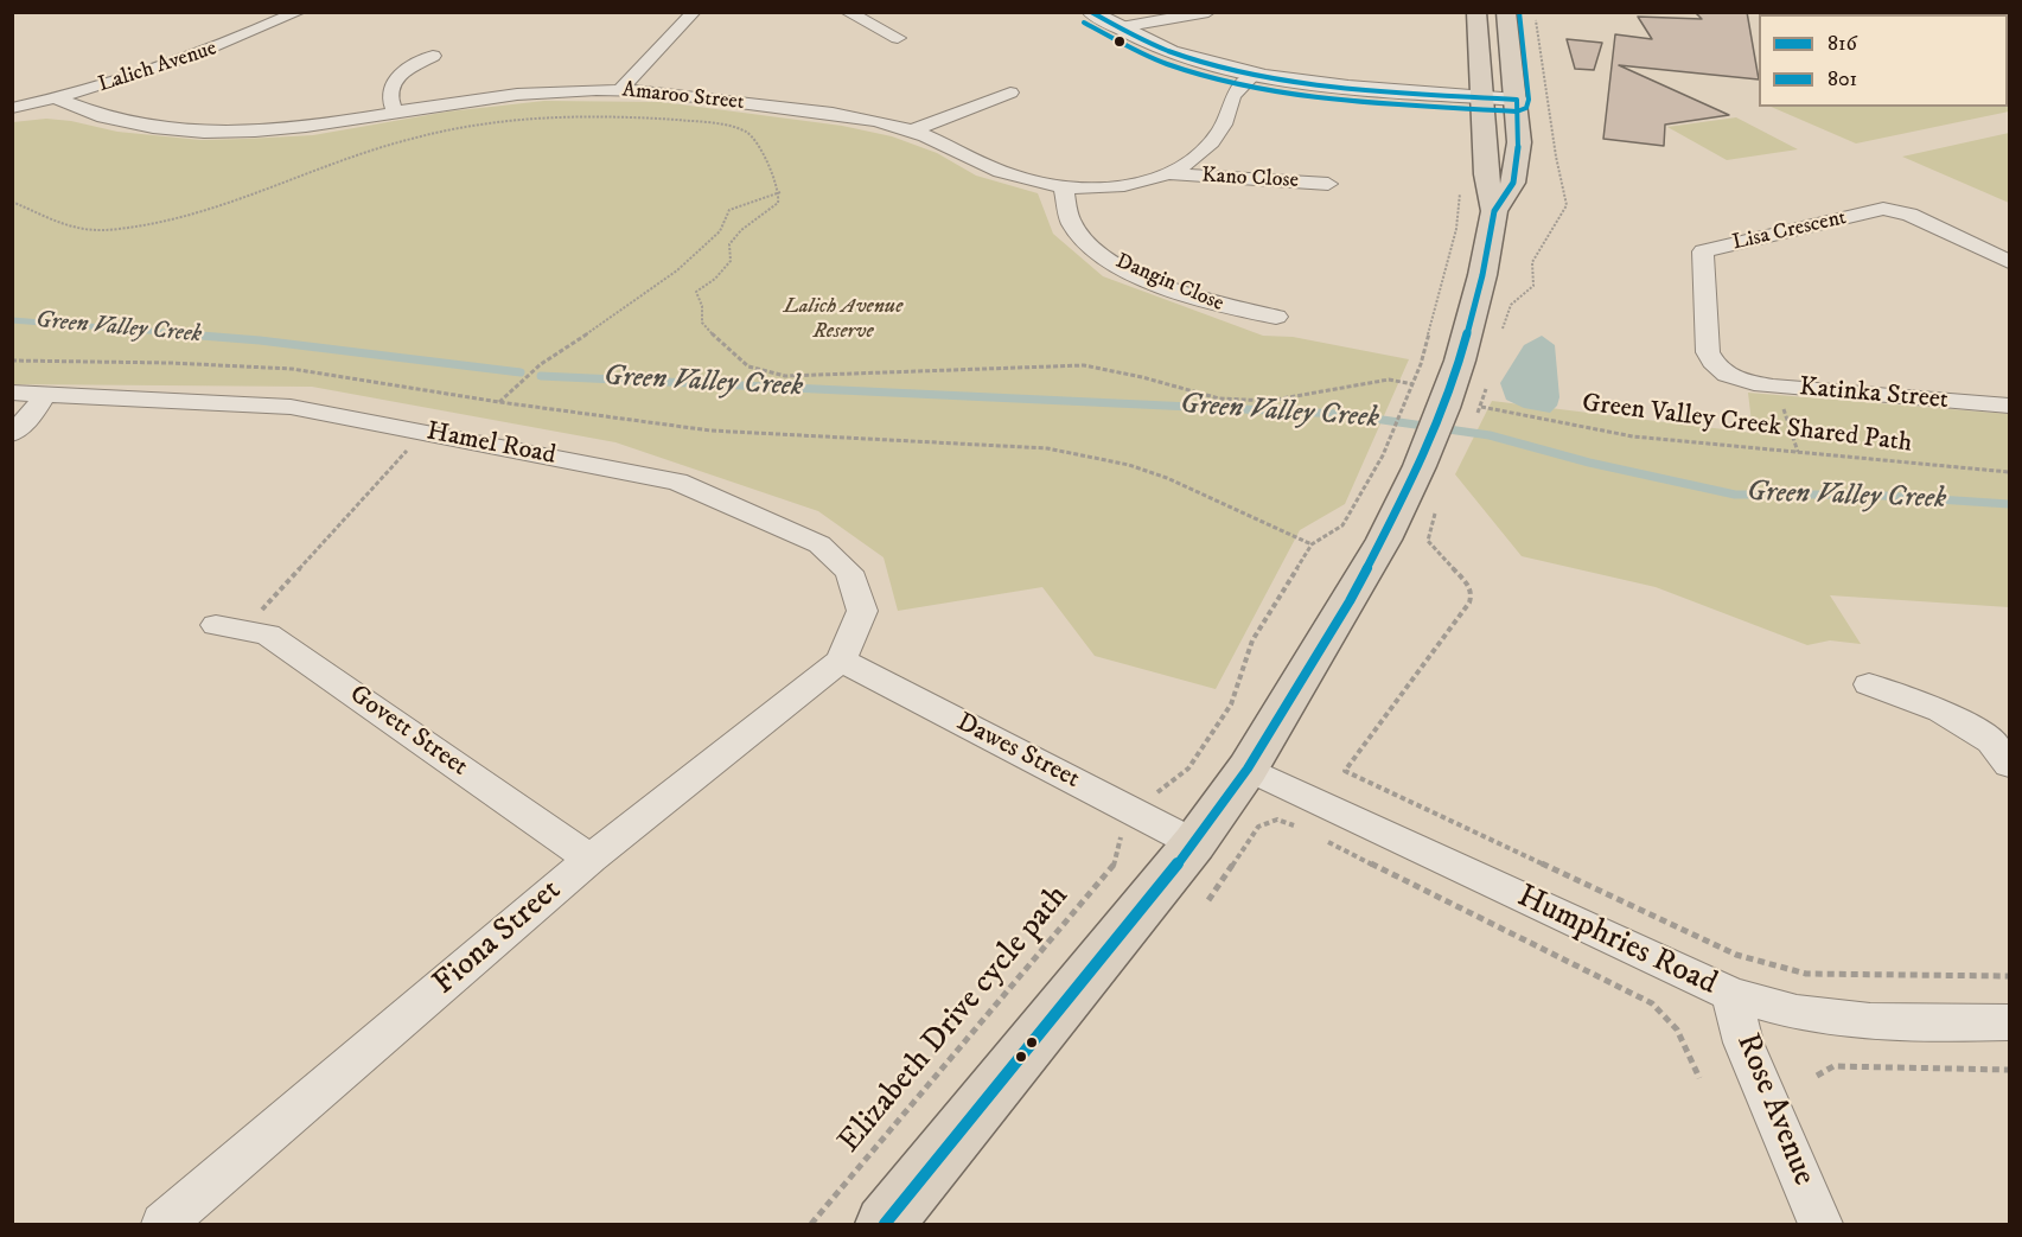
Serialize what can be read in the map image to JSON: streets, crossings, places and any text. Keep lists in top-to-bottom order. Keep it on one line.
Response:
{"streets":{"street":["Lalich Avenue","Amaroo Street","Kano Close","Lisa Crescent","Dangin Close","Katinka Street","Hamel Road","Govett Street","Dawes Street","Fiona Street","Humphries Road","Rose Avenue"],"path":["Green Valley Creek Shared Path","Elizabeth Drive cycle path"]},"crossings":[["Lalich Avenue","Amaroo Street"],["Amaroo Street","Kano Close"],["Amaroo Street","Dangin Close"],["Lisa Crescent","Katinka Street"],["Hamel Road","Dawes Street"],["Hamel Road","Fiona Street"],["Govett Street","Fiona Street"],["Dawes Street","Fiona Street"],["Humphries Road","Rose Avenue"]],"water":["Green Valley Creek"],"parks":["Lalich Avenue Reserve"],"lines":["transit line 816","transit line 801"],"legend":["816","801"]}
